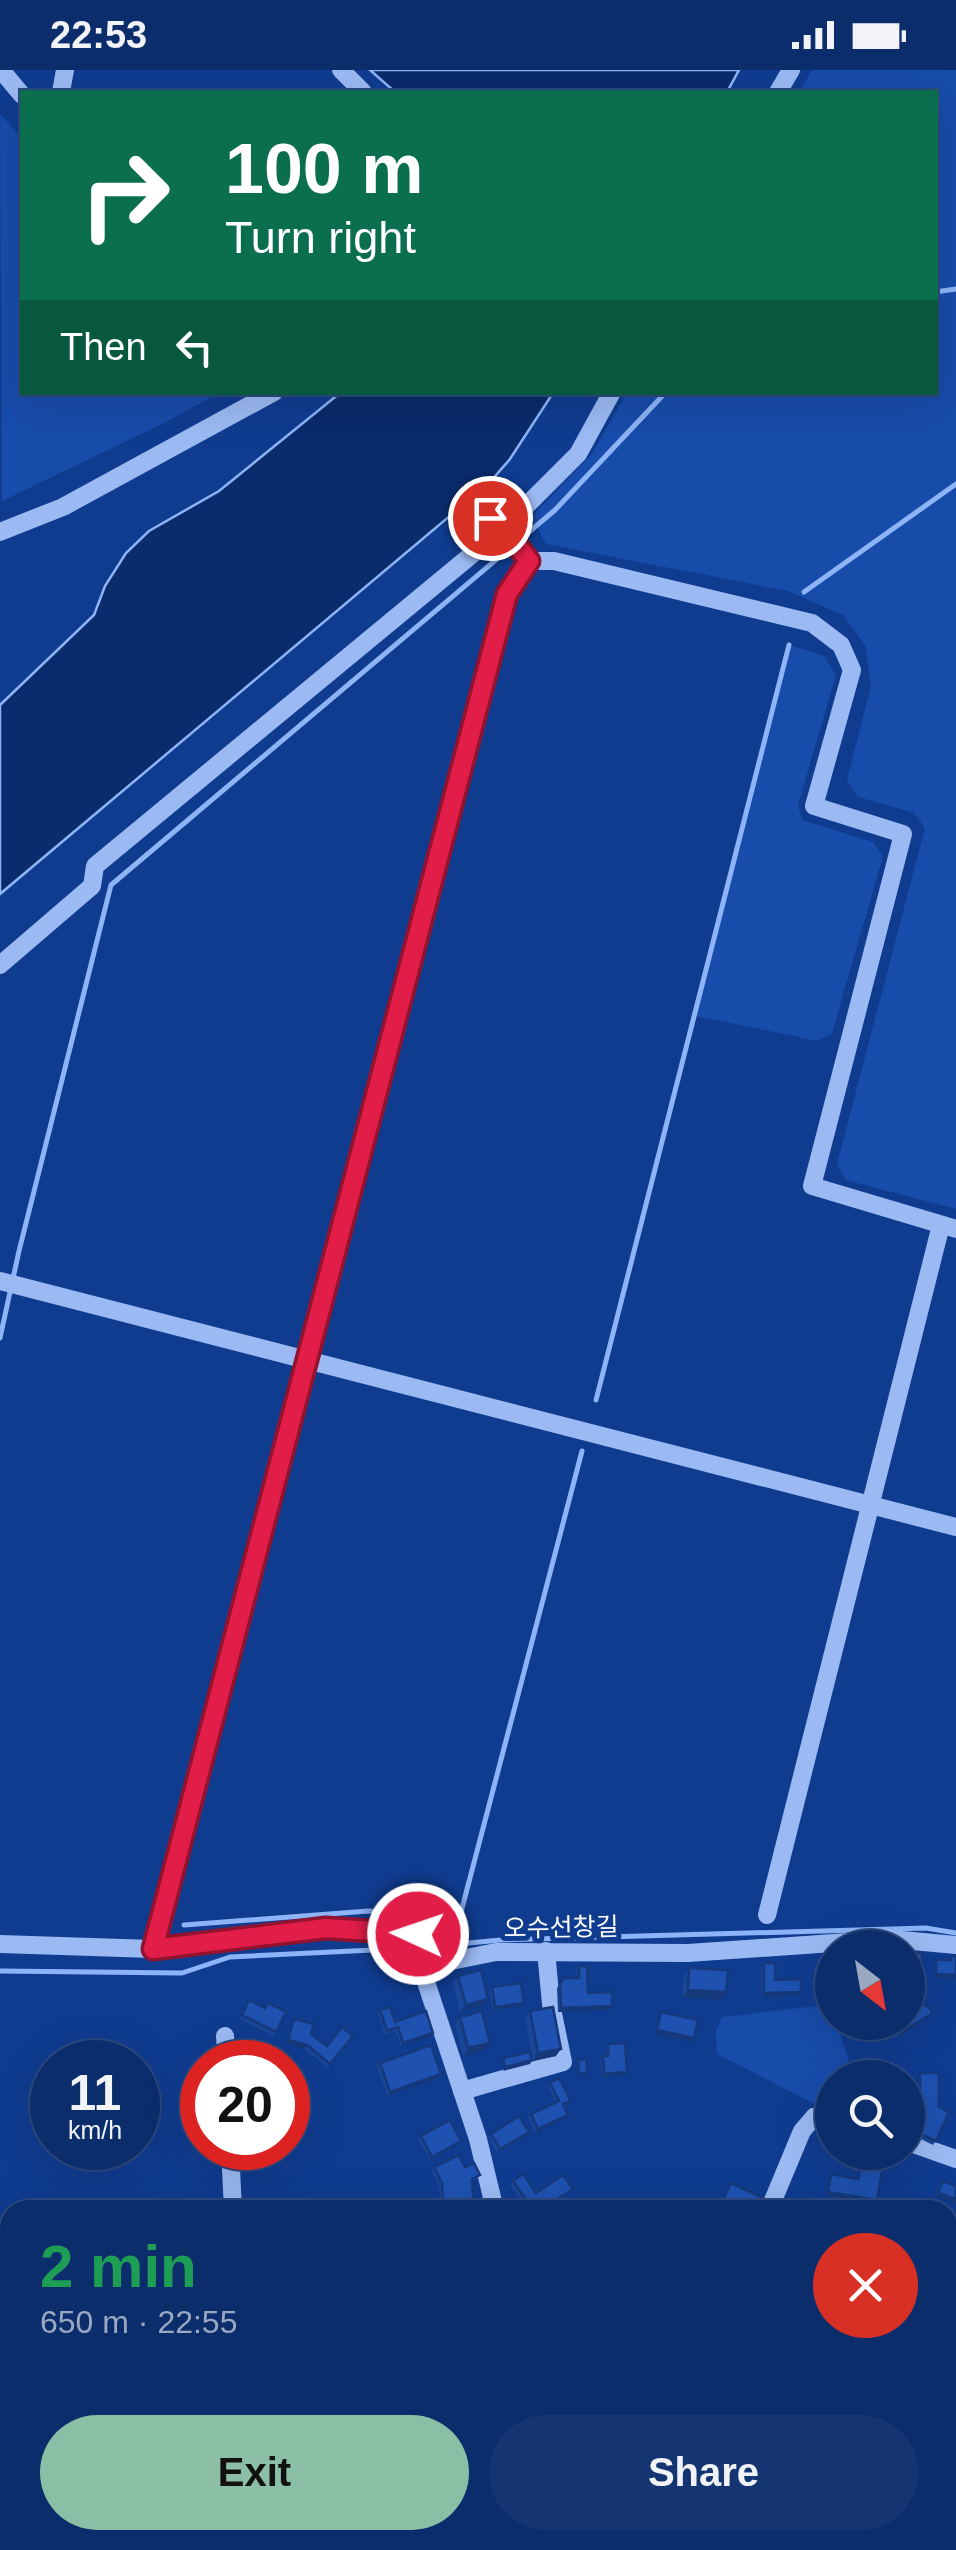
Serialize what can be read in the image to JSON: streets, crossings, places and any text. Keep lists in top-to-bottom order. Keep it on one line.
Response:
{"streets":{"street":["오수선창길"]},"north":"bottom right","page":{"status":"22:53","turn":["100 m","Turn right"],"then":"Then","speed":"11 km/h","limit":"20","heading":["2 min","650 m · 22:55"],"buttons":["Exit","Share"]}}
